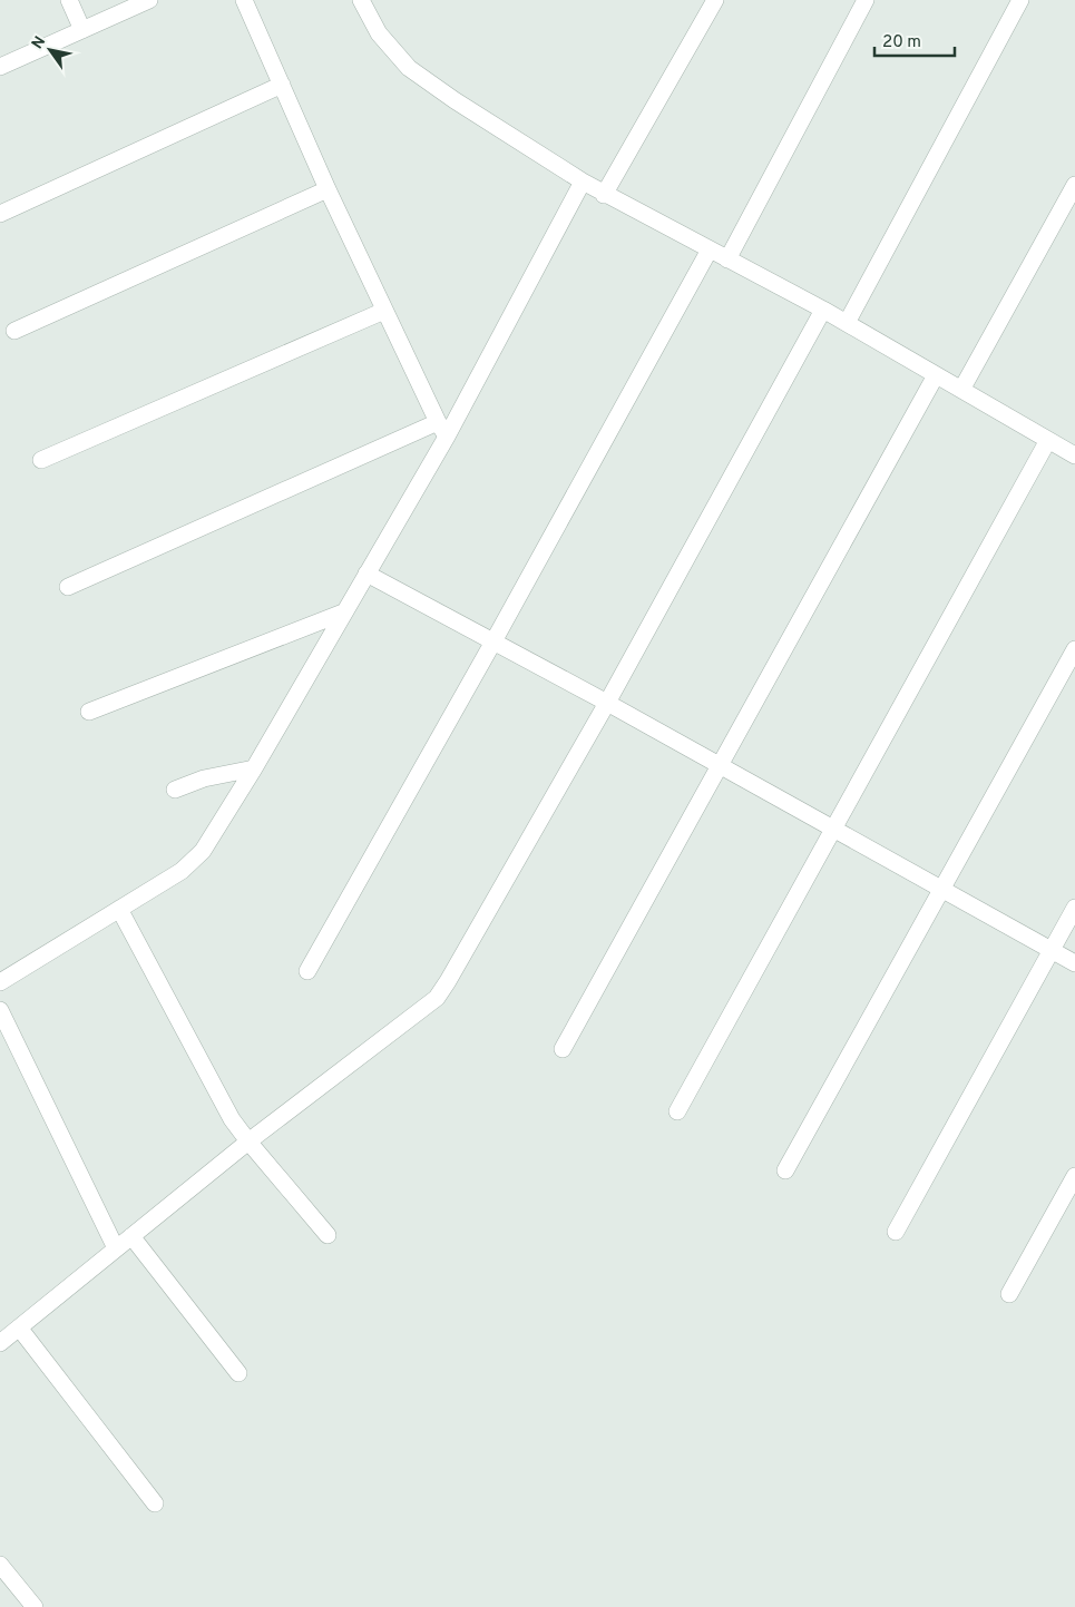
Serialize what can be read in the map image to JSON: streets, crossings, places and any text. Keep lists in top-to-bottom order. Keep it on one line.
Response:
{"scale_bar":"20 m","north":"top left"}
